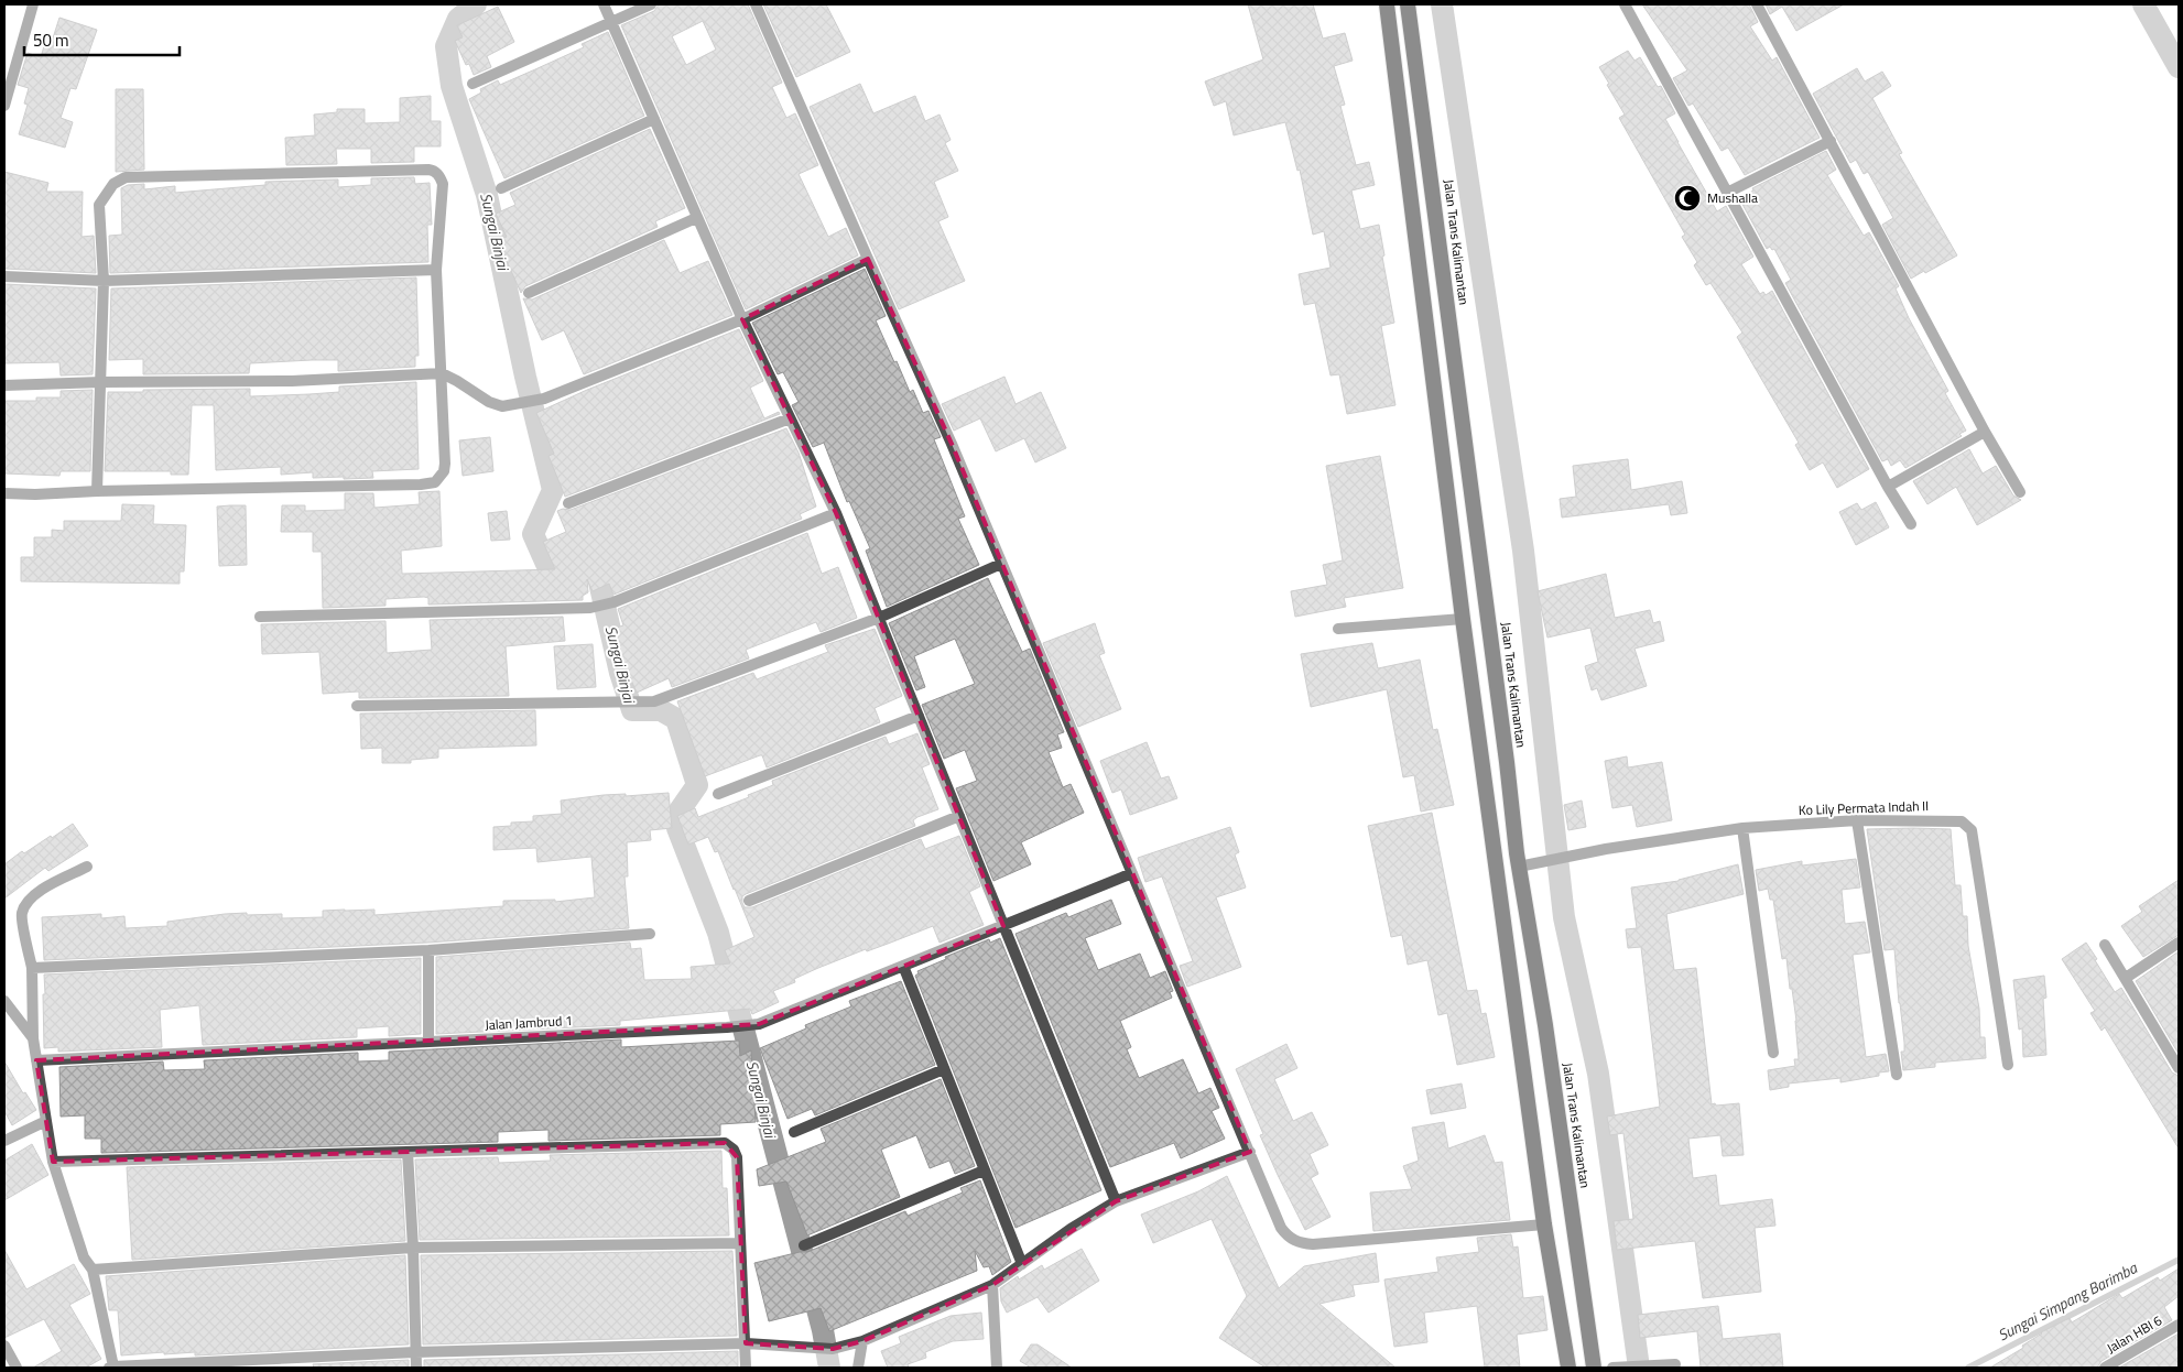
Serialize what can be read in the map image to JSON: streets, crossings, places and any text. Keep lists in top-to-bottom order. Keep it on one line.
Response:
{"streets":{"highway":["Jalan Trans Kalimantan"],"street":["Ko Lily Permata Indah II","Jalan Jambrud 1","Jalan HBI 6"]},"crossings":[["Jalan Trans Kalimantan","Ko Lily Permata Indah II"]],"water":["Sungai Binjai","Sungai Simpang Barimba"],"places":{"mosque":["Mushalla"]},"scale_bar":"50 m"}
